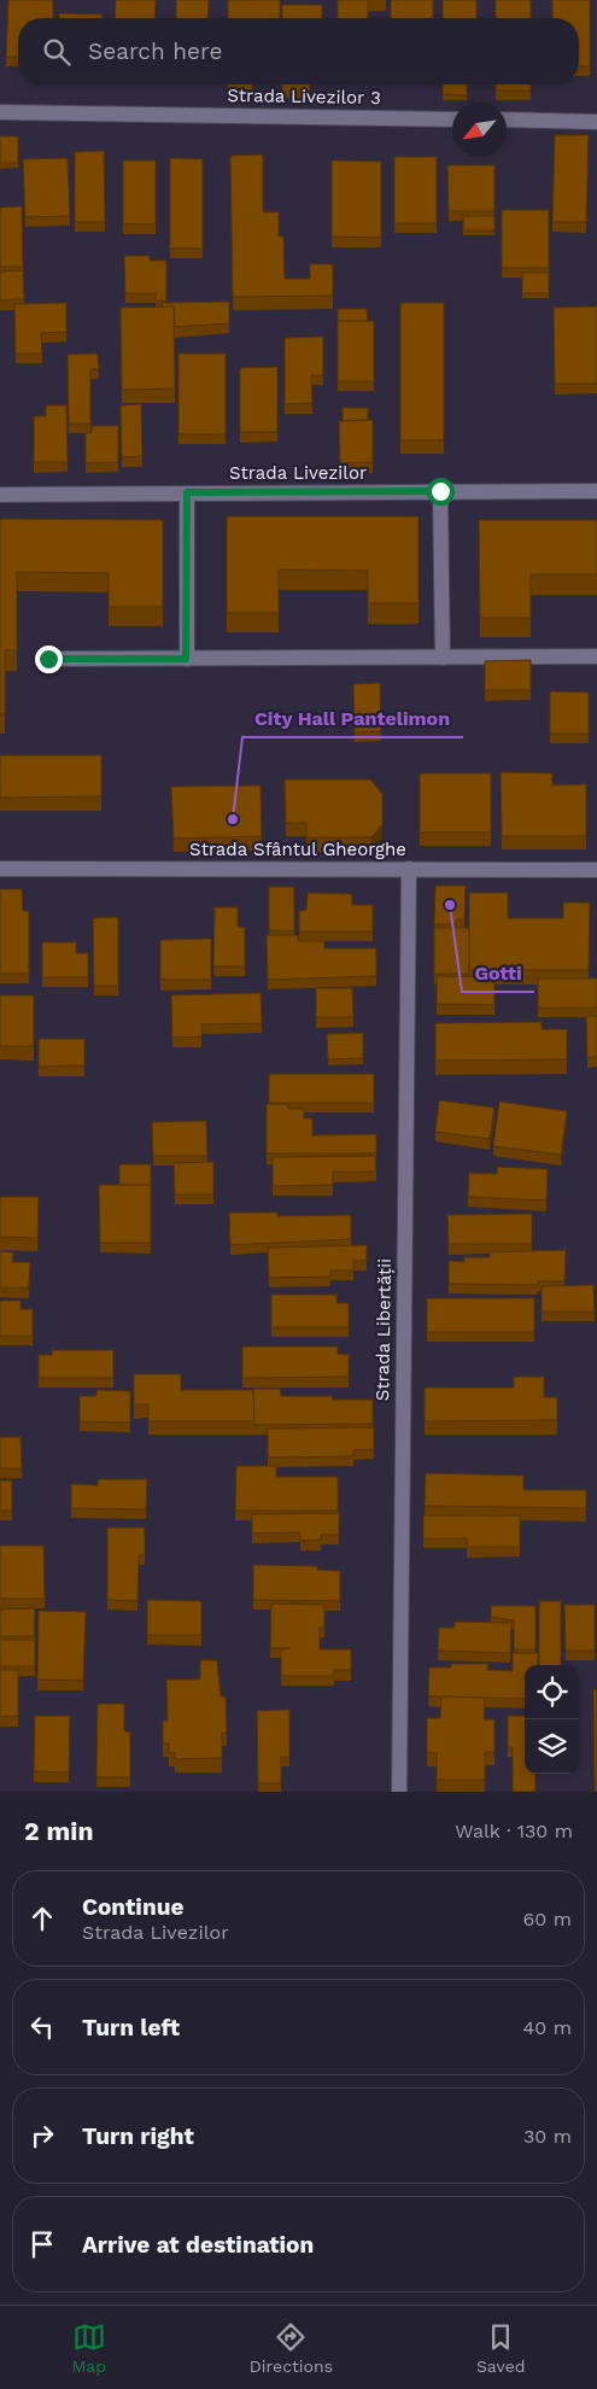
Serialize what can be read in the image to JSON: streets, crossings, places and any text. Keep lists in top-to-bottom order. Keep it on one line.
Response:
{"streets":{"street":["Strada Livezilor 3","Strada Livezilor","Strada Sfântul Gheorghe","Strada Libertății"]},"crossings":[["Strada Sfântul Gheorghe","Strada Libertății"]],"places":["City Hall Pantelimon","Gotti"],"north":"bottom left","page":{"search":"Search here","heading":["2 min","Walk · 130 m"],"list":[["Continue","Strada Livezilor","60 m"],["Turn left","40 m"],["Turn right","30 m"],"Arrive at destination"],"nav":["Map","Directions","Saved"]}}
